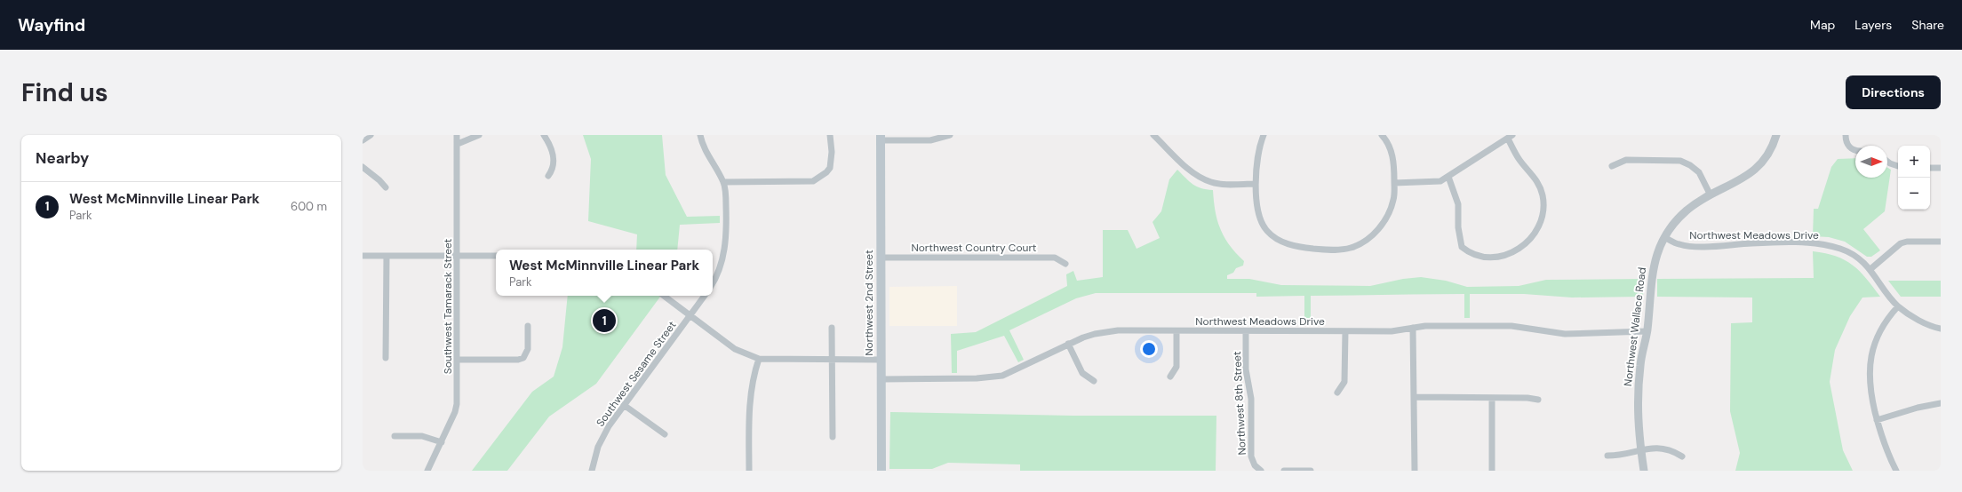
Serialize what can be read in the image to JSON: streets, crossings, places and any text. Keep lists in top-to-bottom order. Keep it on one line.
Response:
{"streets":{"main road":["Northwest 2nd Street"],"street":["Northwest Meadows Drive","Northwest Country Court","Southwest Tamarack Street","Northwest Wallace Road","Southwest Sesame Street","Northwest 8th Street"]},"crossings":[["Northwest Meadows Drive","Northwest 2nd Street"],["Northwest Meadows Drive","Northwest Wallace Road"],["Northwest Meadows Drive","Northwest 8th Street"],["Northwest Country Court","Northwest 2nd Street"]],"north":"right","page":{"header":"Wayfind","nav":["Map","Layers","Share"],"buttons":"Directions","title":"Find us","heading":"Nearby","map_buttons":["+","−"],"list":[{"mark":"1","name":"West McMinnville Linear Park","note":"Park","value":"600 m"}],"popup":["West McMinnville Linear Park","Park"],"pins":"1"}}
